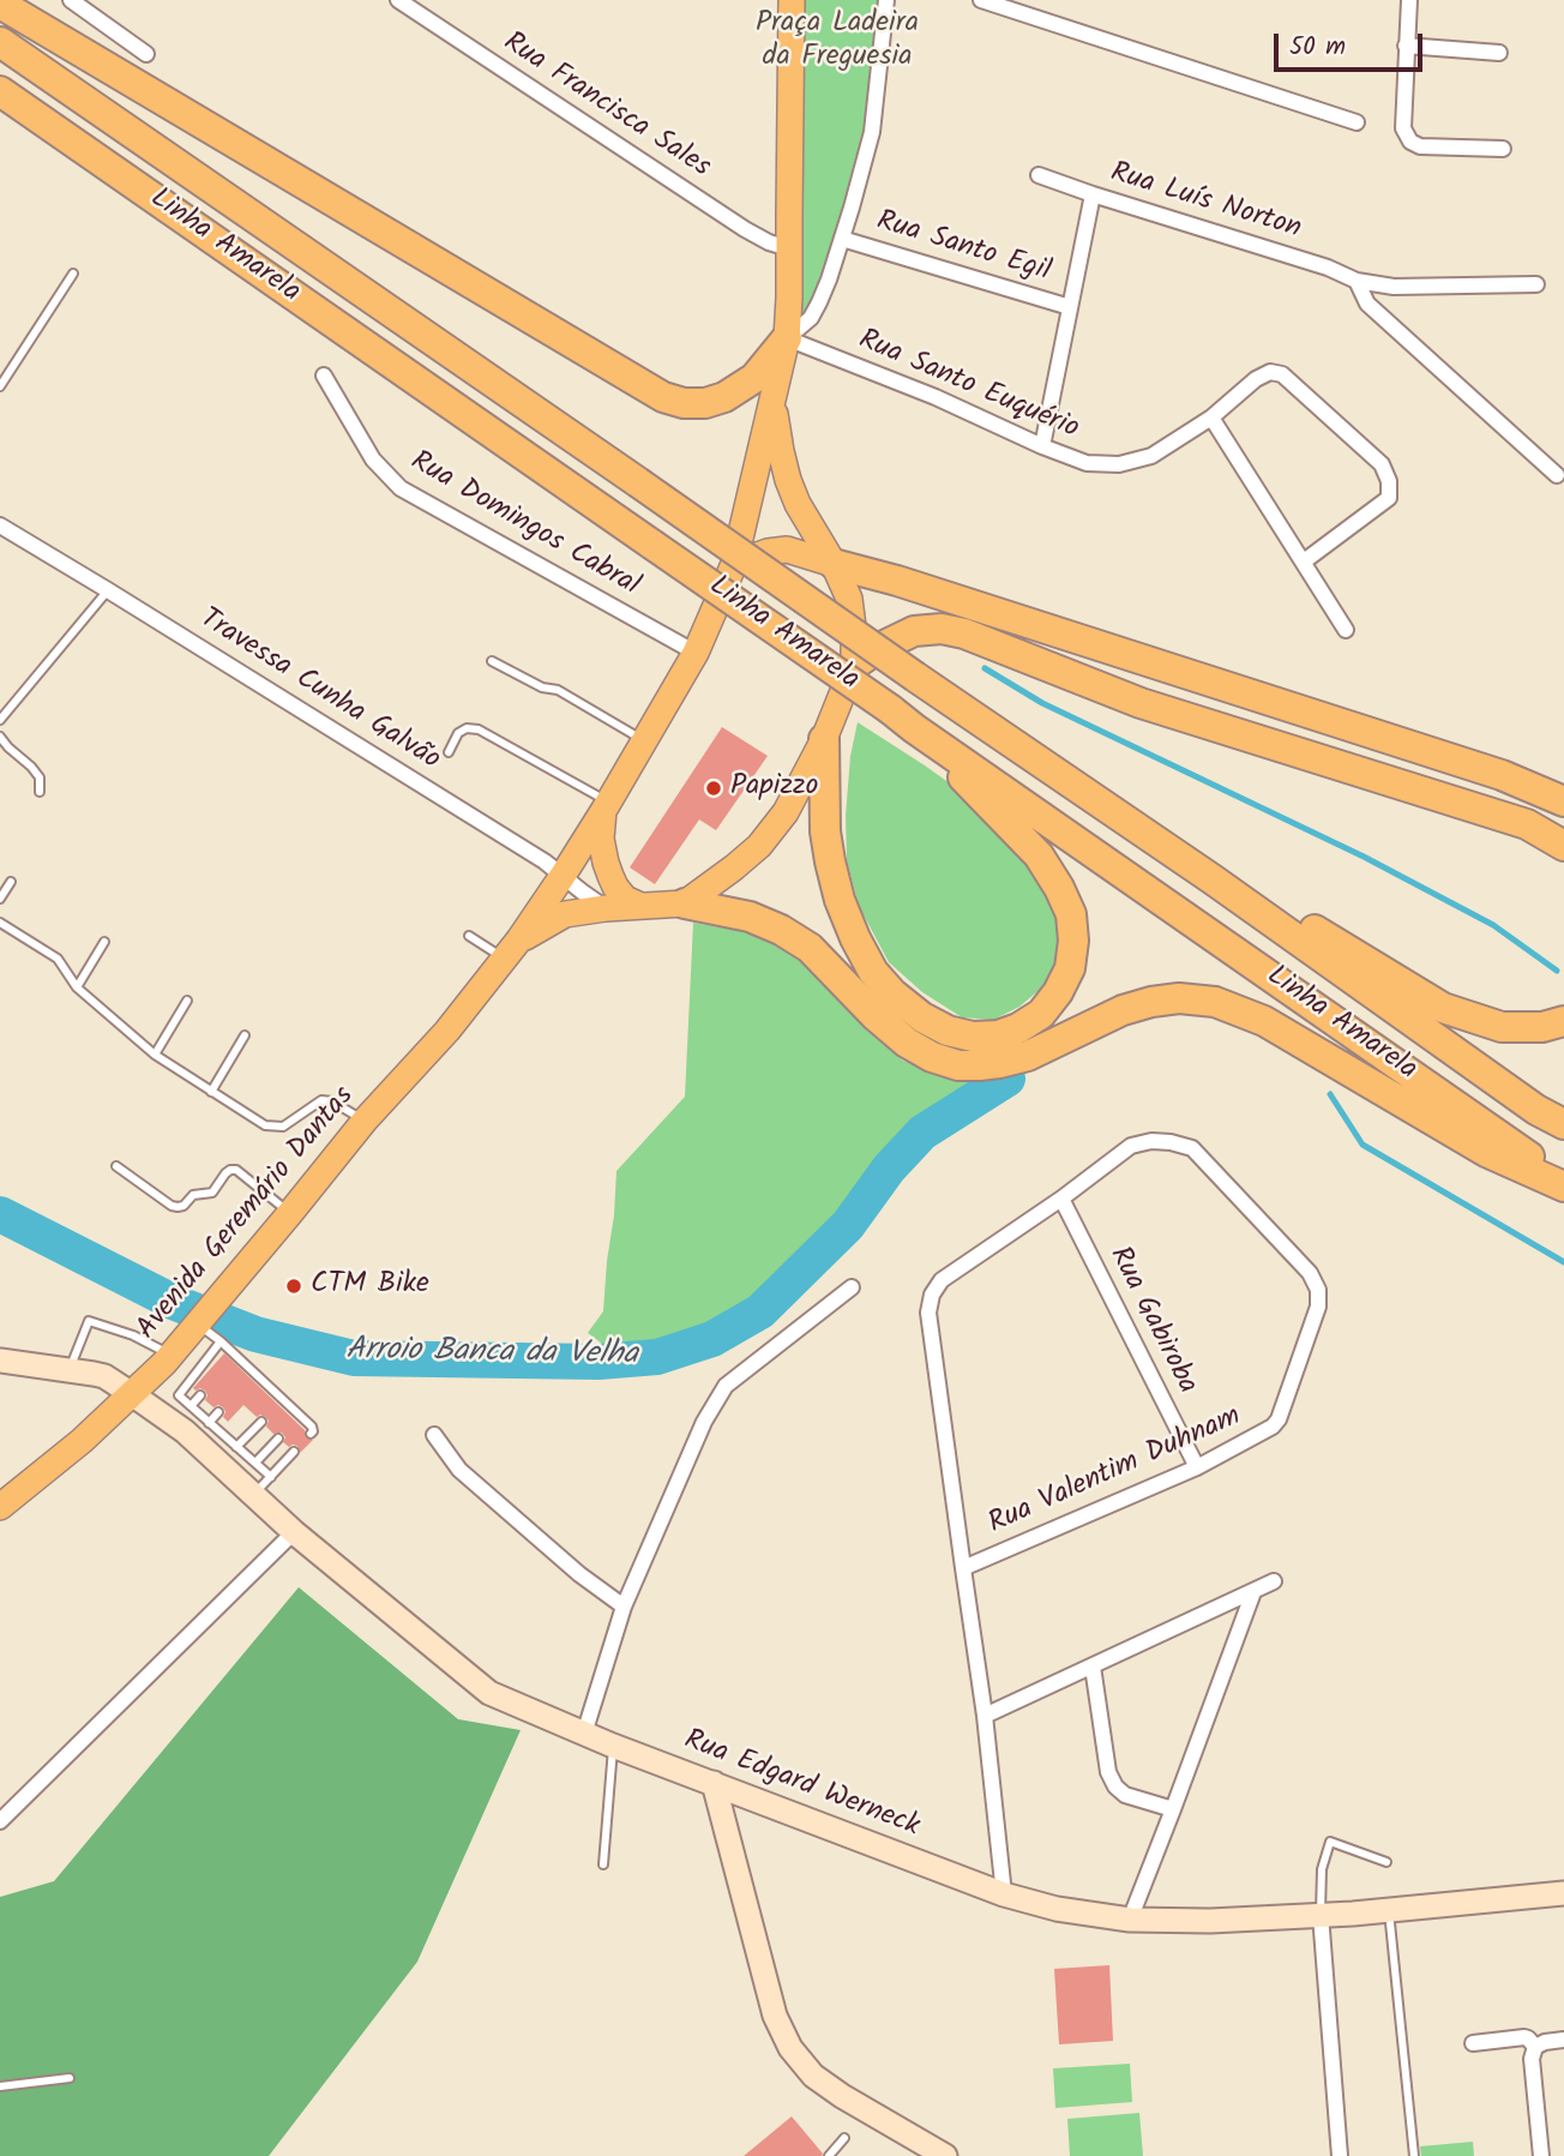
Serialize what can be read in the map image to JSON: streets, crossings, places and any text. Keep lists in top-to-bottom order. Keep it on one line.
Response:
{"streets":{"highway":["Linha Amarela"],"main road":["Avenida Geremário Dantas"],"street":["Rua Francisca Sales","Rua Luís Norton","Rua Santo Egil","Rua Santo Euquério","Rua Domingos Cabral","Travessa Cunha Galvão","Rua Gabiroba","Rua Valentim Duhnam","Rua Edgard Werneck"]},"crossings":[["Rua Francisca Sales","Avenida Geremário Dantas"],["Rua Santo Euquério","Avenida Geremário Dantas"],["Rua Domingos Cabral","Avenida Geremário Dantas"],["Travessa Cunha Galvão","Avenida Geremário Dantas"],["Avenida Geremário Dantas","Rua Edgard Werneck"],["Rua Gabiroba","Rua Valentim Duhnam"],["Rua Valentim Duhnam","Rua Edgard Werneck"]],"water":["Arroio Banca da Velha"],"parks":["Praça Ladeira da Freguesia"],"places":["Papizzo","CTM Bike"],"scale_bar":"50 m"}
